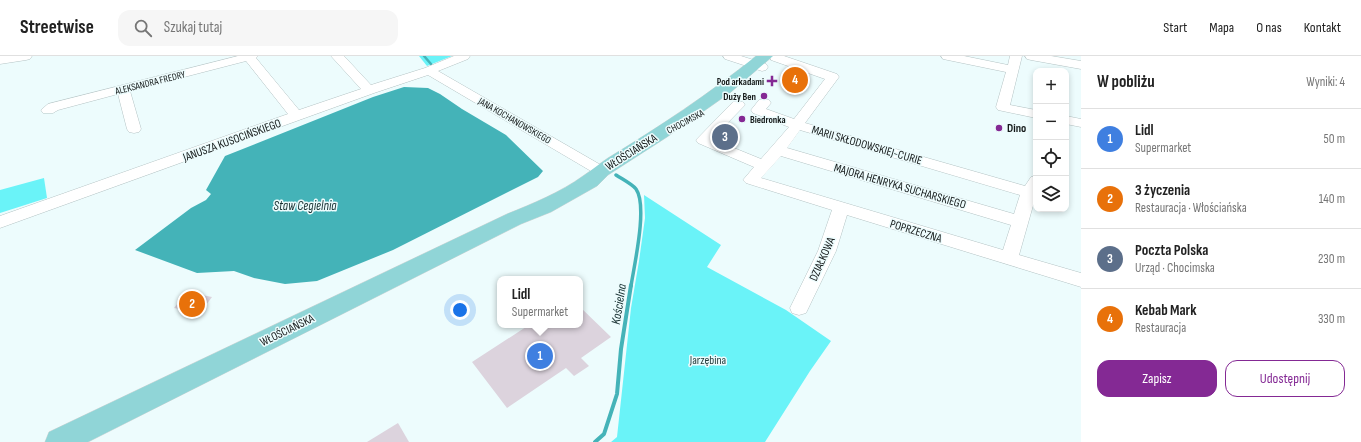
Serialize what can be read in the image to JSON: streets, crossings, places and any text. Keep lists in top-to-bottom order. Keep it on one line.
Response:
{"streets":{"main road":["CHOCIMSKA","WŁOŚCIAŃSKA"],"street":["ALEKSANDRA FREDRY","JANA KOCHANOWSKIEGO","JANUSZA KUSOCIŃSKIEGO","MARII SKŁODOWSKIEJ-CURIE","MAJORA HENRYKA SUCHARSKIEGO","POPRZECZNA","DZIAŁKOWA"]},"crossings":[["JANA KOCHANOWSKIEGO","JANUSZA KUSOCIŃSKIEGO"],["JANA KOCHANOWSKIEGO","WŁOŚCIAŃSKA"],["CHOCIMSKA","WŁOŚCIAŃSKA"],["POPRZECZNA","DZIAŁKOWA"]],"water":["Staw Cegielnia","Kościelna"],"parks":["Jarzębina"],"places":{"health":["Pod arkadami"],"other":["Duży Ben","Biedronka","Dino"]},"page":{"header":"Streetwise","search":"Szukaj tutaj","nav":["Start","Mapa","O nas","Kontakt"],"heading":["W pobliżu","Wyniki: 4"],"pins":["4","3","2","1"],"map_buttons":["+","−"],"list":[{"mark":"1","name":"Lidl","note":"Supermarket","value":"50 m"},{"mark":"2","name":"3 życzenia","note":"Restauracja · Włościańska","value":"140 m"},{"mark":"3","name":"Poczta Polska","note":"Urząd · Chocimska","value":"230 m"},{"mark":"4","name":"Kebab Mark","note":"Restauracja","value":"330 m"}],"popup":["Lidl","Supermarket"],"buttons":["Zapisz","Udostępnij"]}}
